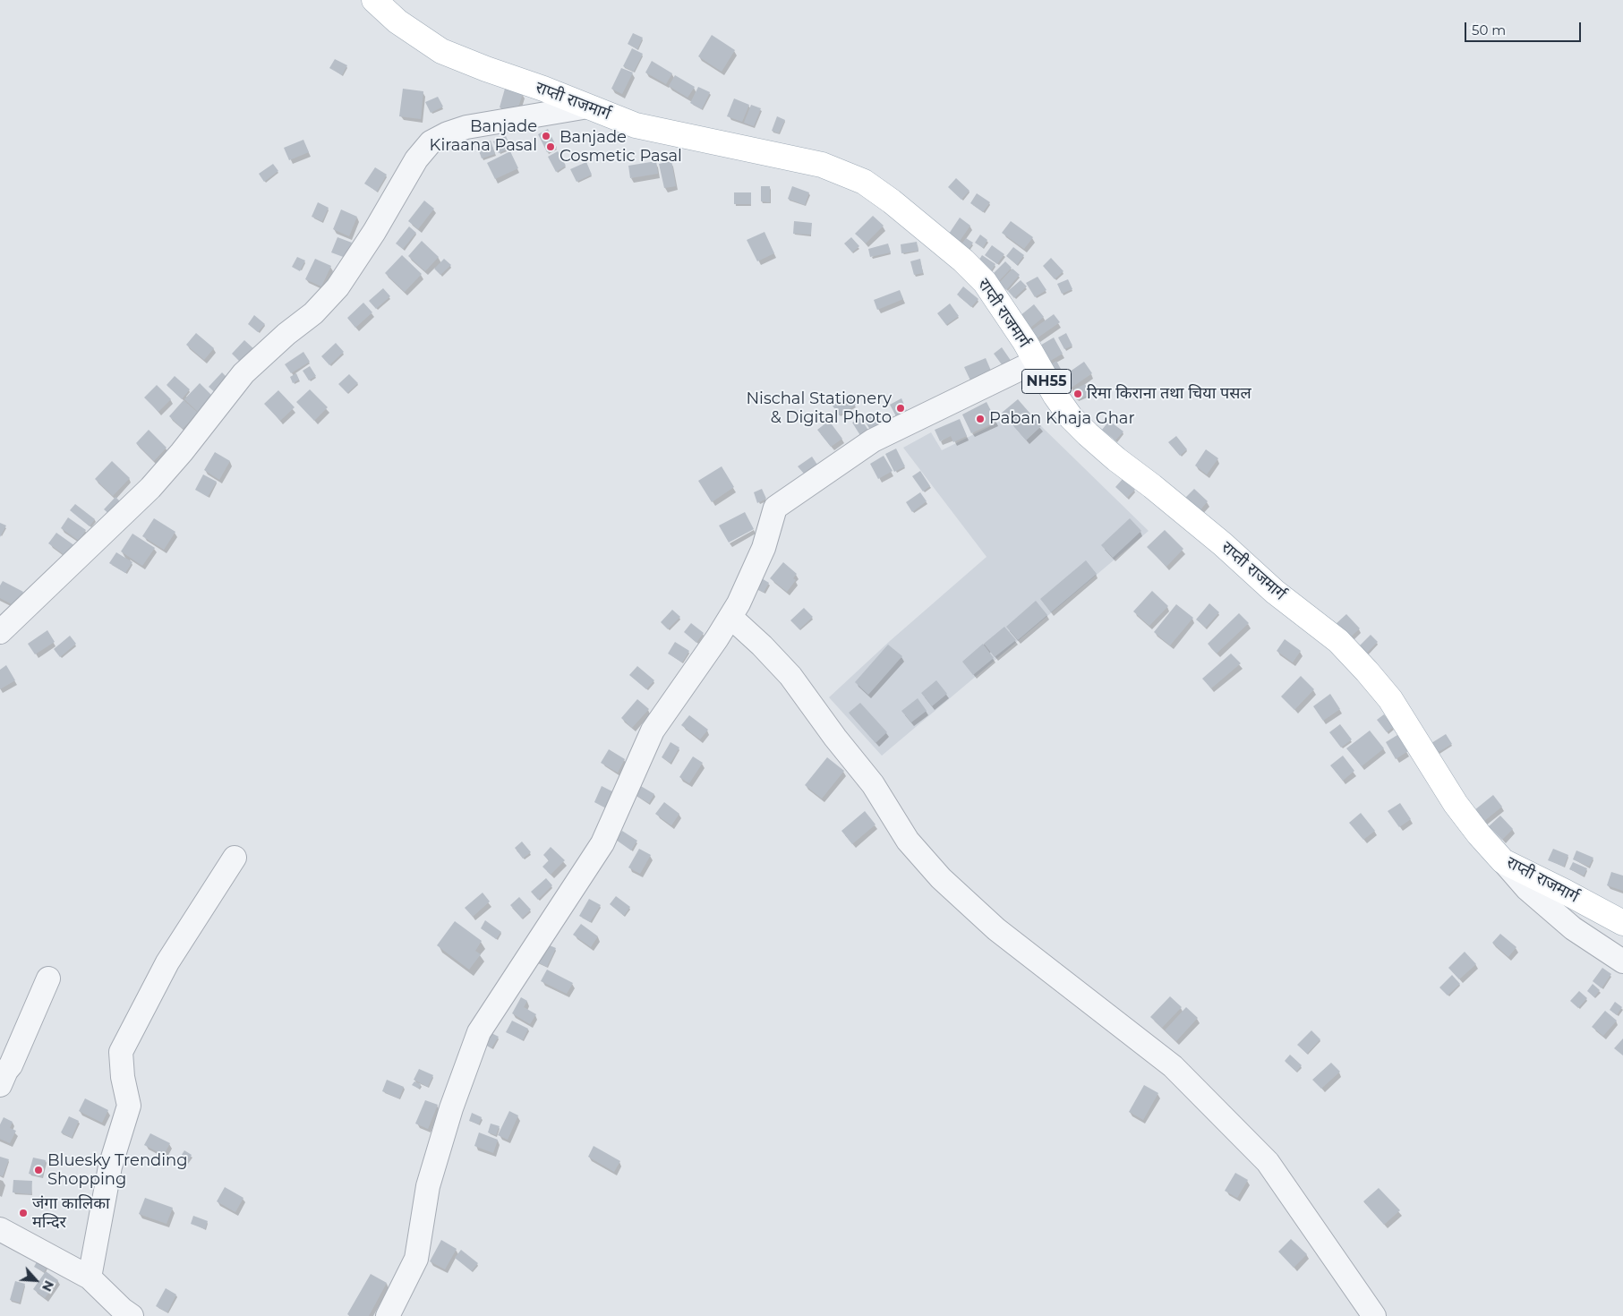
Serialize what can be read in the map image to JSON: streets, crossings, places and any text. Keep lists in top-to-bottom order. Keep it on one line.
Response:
{"streets":{"main road":["राप्ती राजमार्ग","NH55"]},"places":["Banjade Kiraana Pasal","Banjade Cosmetic Pasal","रिमा किराना तथा चिया पसल","Nischal Stationery & Digital Photo","Paban Khaja Ghar","Bluesky Trending Shopping","जंगा कालिका मन्दिर"],"scale_bar":"50 m","north":"bottom right"}
